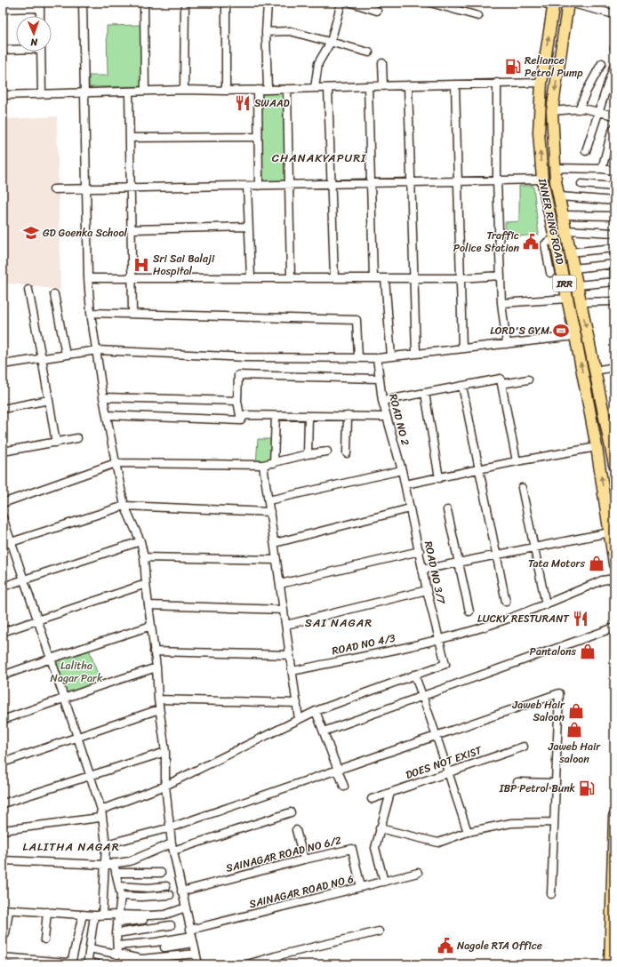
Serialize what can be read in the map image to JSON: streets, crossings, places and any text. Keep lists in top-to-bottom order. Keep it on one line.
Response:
{"streets":{"highway":["INNER RING ROAD","IRR"],"street":["ROAD NO 2","ROAD NO 3/7","ROAD NO 4/3","DOES NOT EXIST","SAINAGAR ROAD NO 6/2","SAINAGAR ROAD NO 6"]},"crossings":[["ROAD NO 2","ROAD NO 3/7"],["ROAD NO 3/7","ROAD NO 4/3"],["SAINAGAR ROAD NO 6/2","SAINAGAR ROAD NO 6"]],"districts":["CHANAKYAPURI","SAI NAGAR","LALITHA NAGAR"],"parks":["Lalitha Nagar Park"],"places":{"fuel station":["Reliance Petrol Pump","IBP Petrol Bunk"],"restaurant":["SWAAD","LUCKY RESTURANT"],"school or university":["GD Goenka School"],"public building":["Traffic Police Station","Nagole RTA Office"],"hospital":["Sri Sai Balaji Hospital"],"sports":["LORD'S GYM"],"shop":["Tata Motors","Pantalons","Jaweb Hair Saloon","Jaweb Hair saloon"]},"north":"bottom"}
